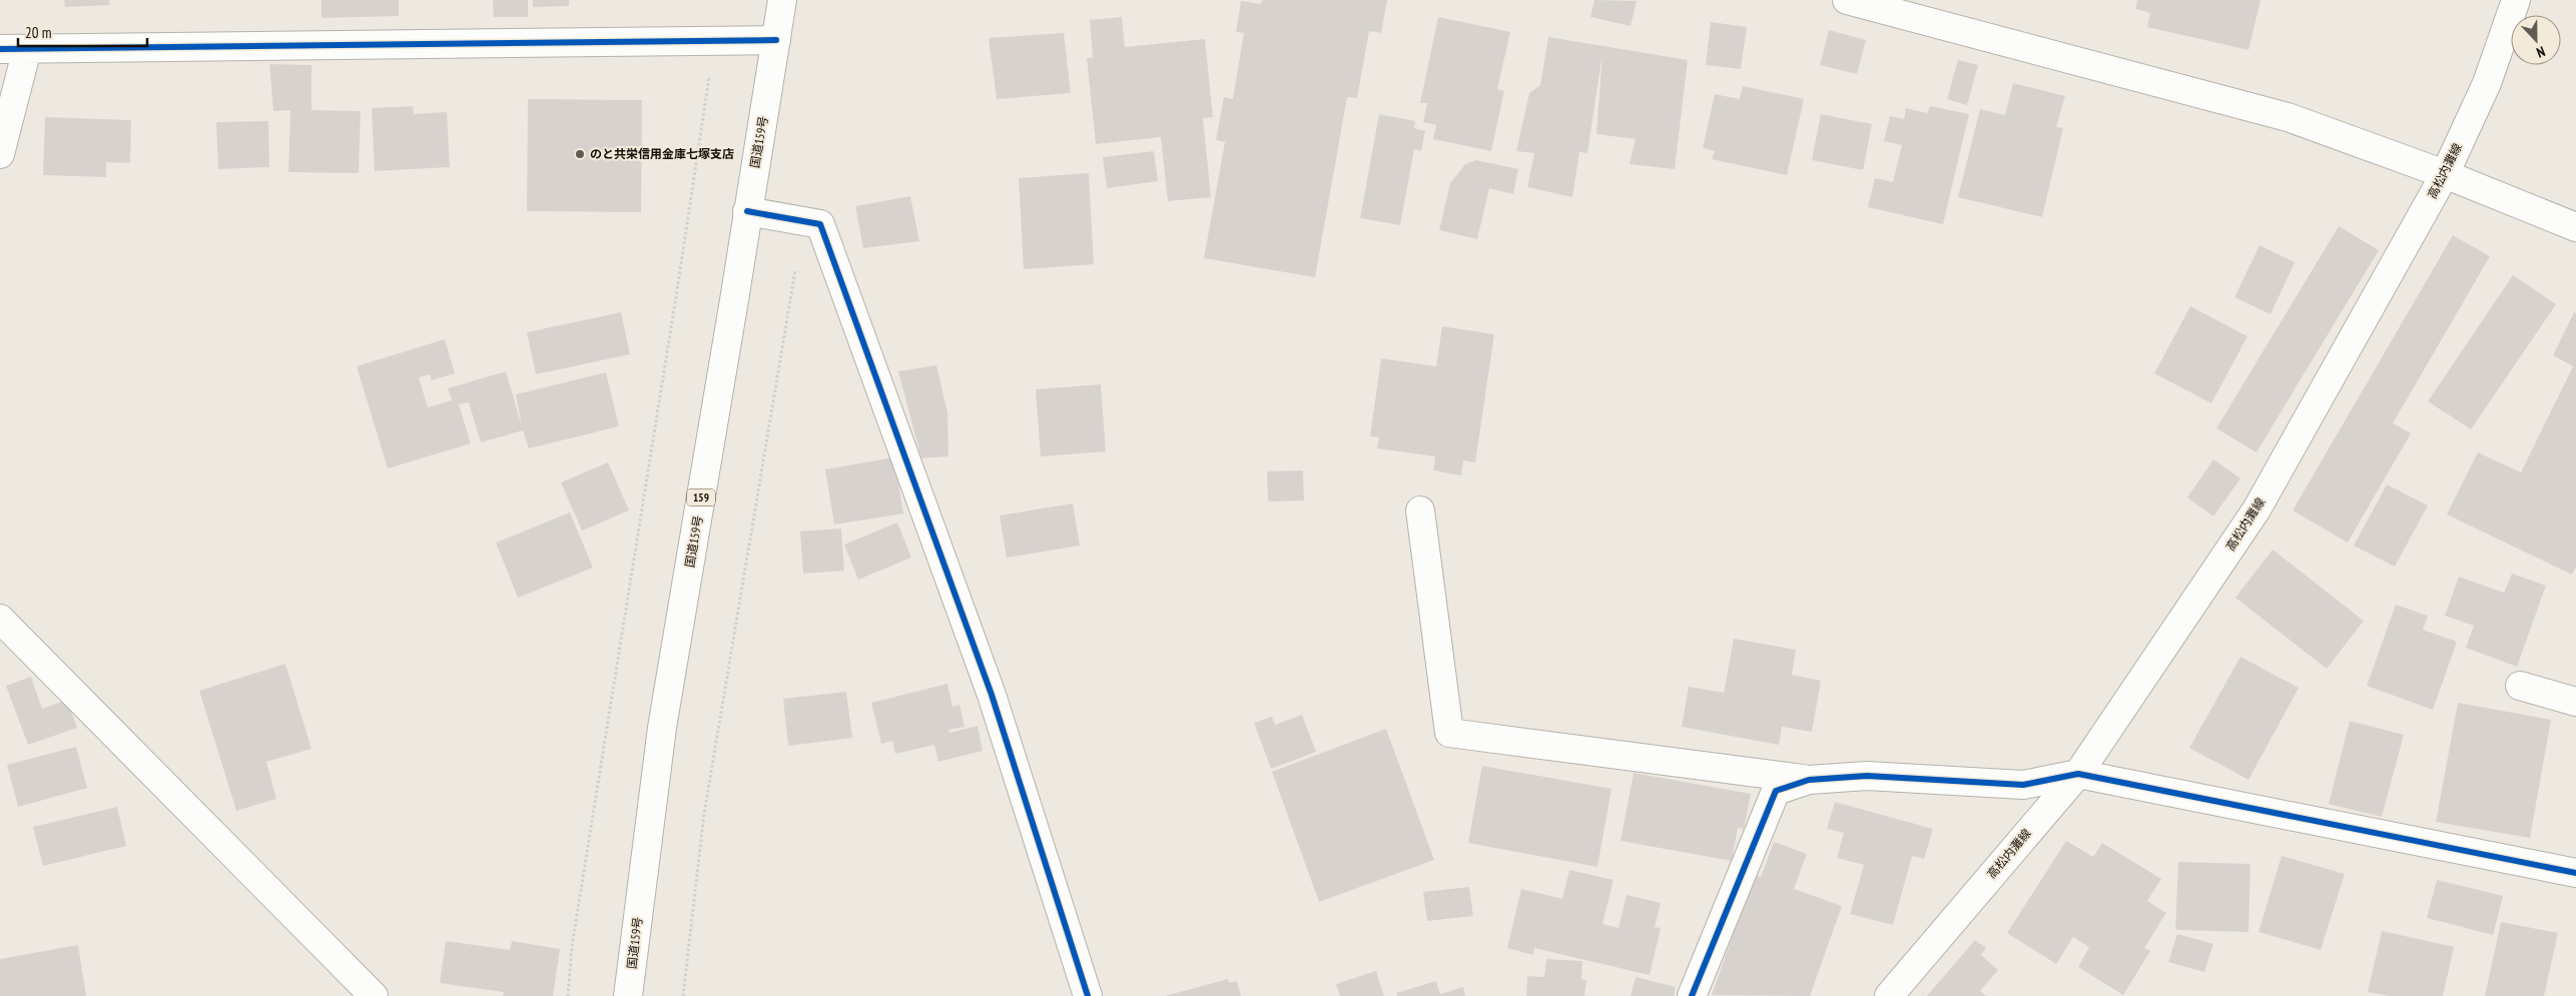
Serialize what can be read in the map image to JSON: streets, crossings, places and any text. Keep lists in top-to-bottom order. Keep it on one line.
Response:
{"streets":{"main road":["国道159号","高松内灘線","159"]},"places":["のと共栄信用金庫七塚支店"],"scale_bar":"20 m","north":"bottom"}
